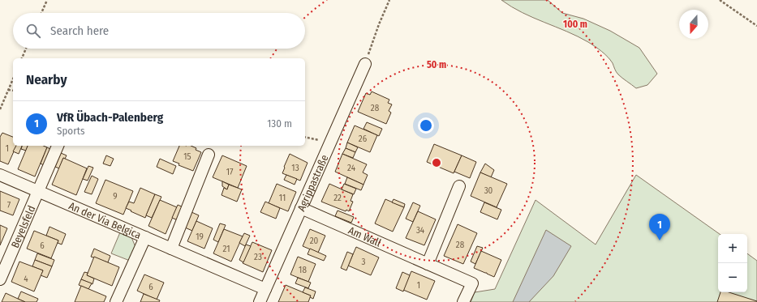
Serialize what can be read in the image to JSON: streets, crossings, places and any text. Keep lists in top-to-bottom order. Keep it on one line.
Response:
{"streets":{"street":["Agrippastraße","An der Via Belgica","Beyelsfeld","Am Wall"]},"crossings":[["Agrippastraße","An der Via Belgica"],["Agrippastraße","Am Wall"],["An der Via Belgica","Beyelsfeld"]],"house_numbers":["28","26","1","15","13","24","17","30","9","11","22","7","34","19","20","28","6","21","23","3","18","4","1","6"],"north":"bottom","page":{"search":"Search here","heading":"Nearby","list":[{"mark":"1","name":"VfR Übach-Palenberg","note":"Sports","value":"130 m"}],"pins":"1","map_buttons":["+","−"]},"rings":["100 m","50 m"]}
